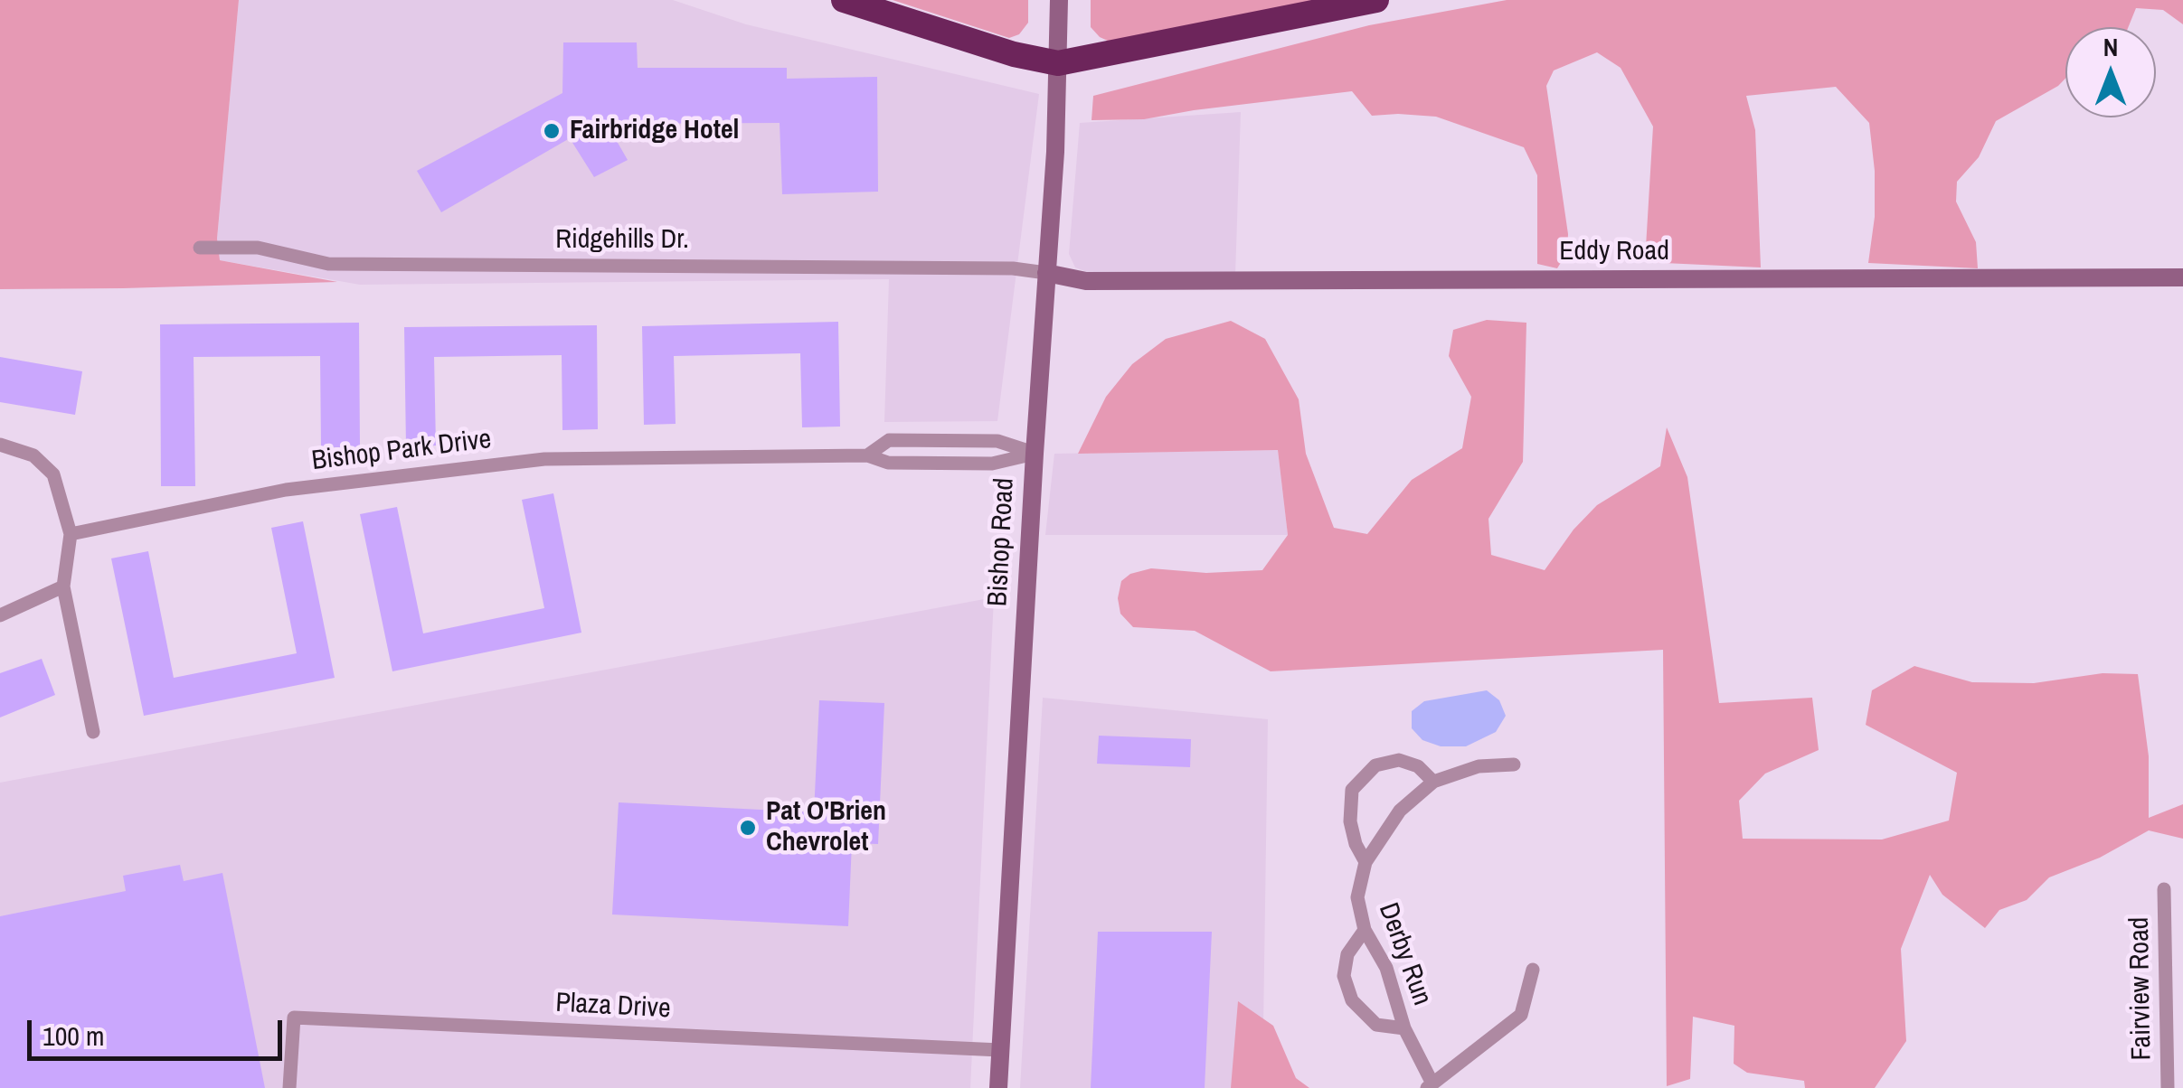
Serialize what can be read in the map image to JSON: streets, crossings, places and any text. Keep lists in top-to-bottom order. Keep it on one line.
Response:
{"streets":{"street":["Ridgehills Dr.","Eddy Road","Bishop Park Drive","Bishop Road","Derby Run","Fairview Road","Plaza Drive"]},"crossings":[["Ridgehills Dr.","Eddy Road"],["Ridgehills Dr.","Bishop Road"],["Eddy Road","Bishop Road"],["Bishop Park Drive","Bishop Road"],["Bishop Road","Plaza Drive"]],"places":["Fairbridge Hotel","Pat O'Brien Chevrolet"],"scale_bar":"100 m","north":"top"}
